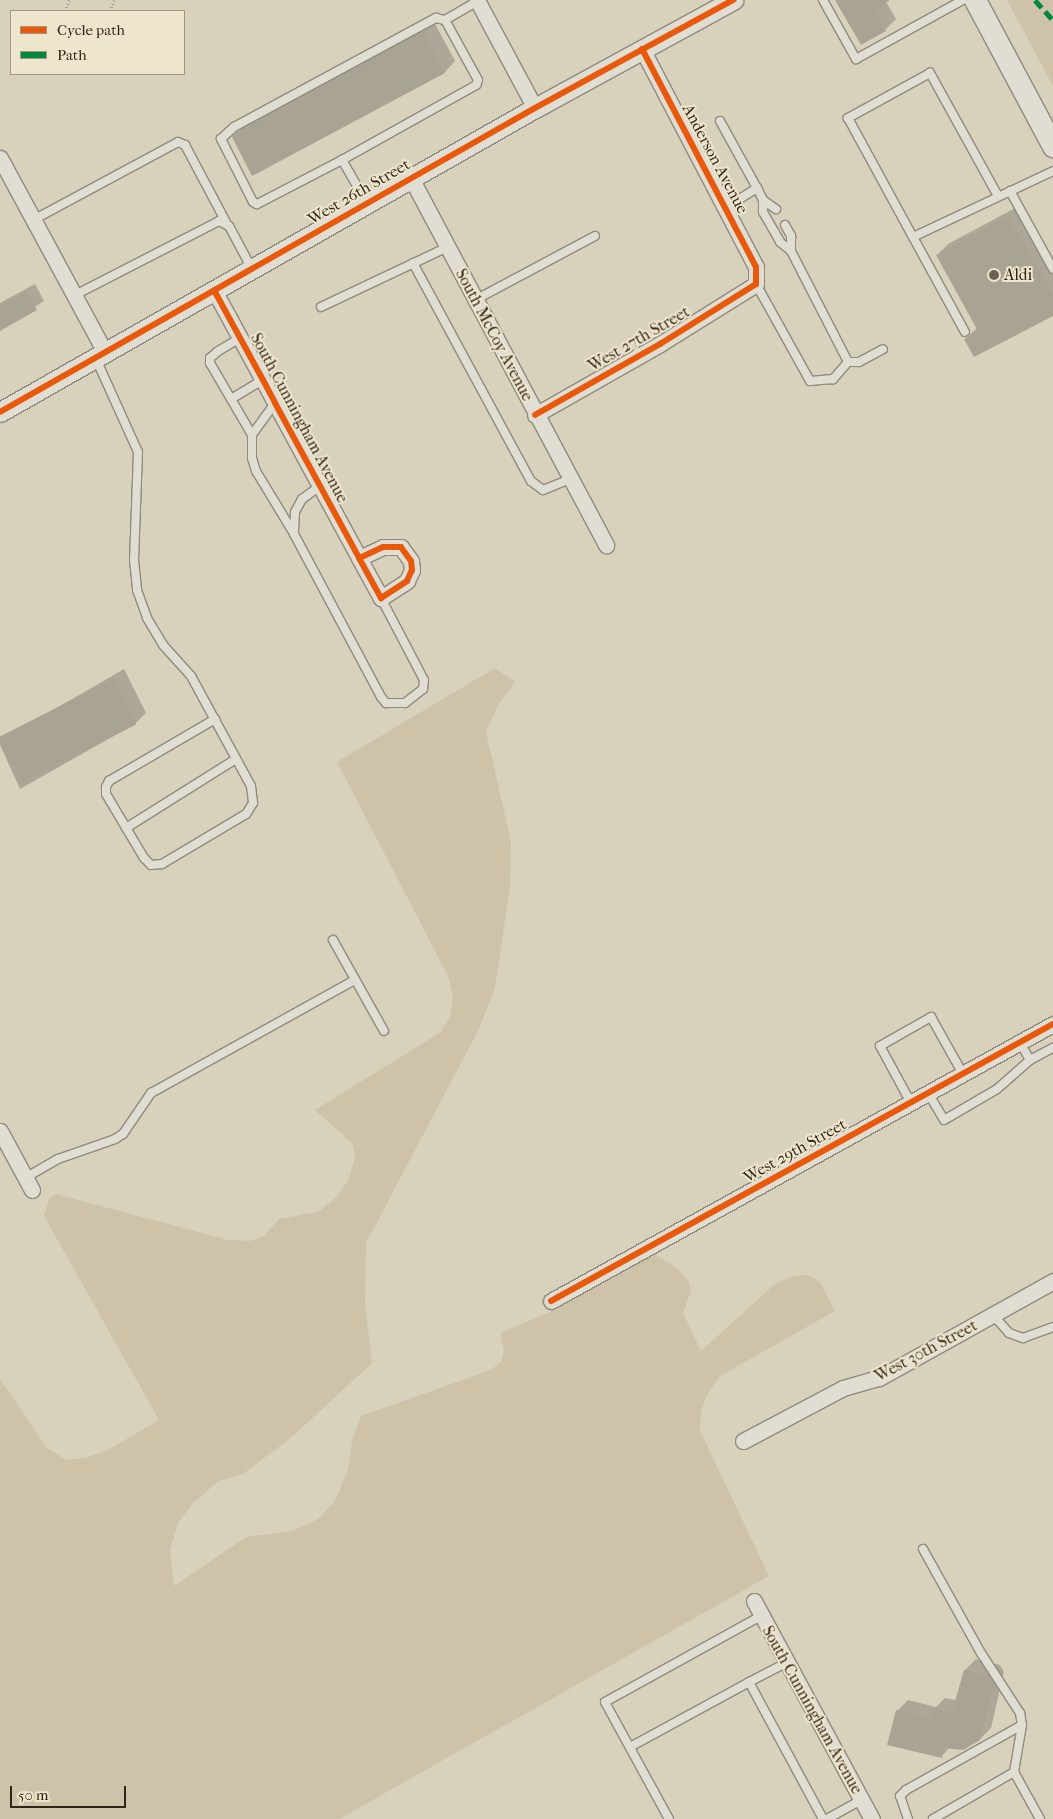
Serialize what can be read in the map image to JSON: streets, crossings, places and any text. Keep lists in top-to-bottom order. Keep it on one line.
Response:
{"streets":{"street":["Anderson Avenue","West 26th Street","South McCoy Avenue","West 27th Street","South Cunningham Avenue","West 29th Street","West 30th Street"]},"crossings":[["Anderson Avenue","West 26th Street"],["Anderson Avenue","West 27th Street"],["West 26th Street","South McCoy Avenue"],["West 26th Street","South Cunningham Avenue"],["South McCoy Avenue","West 27th Street"]],"places":["Aldi"],"legend":["Cycle path","Path"],"scale_bar":"50 m"}
